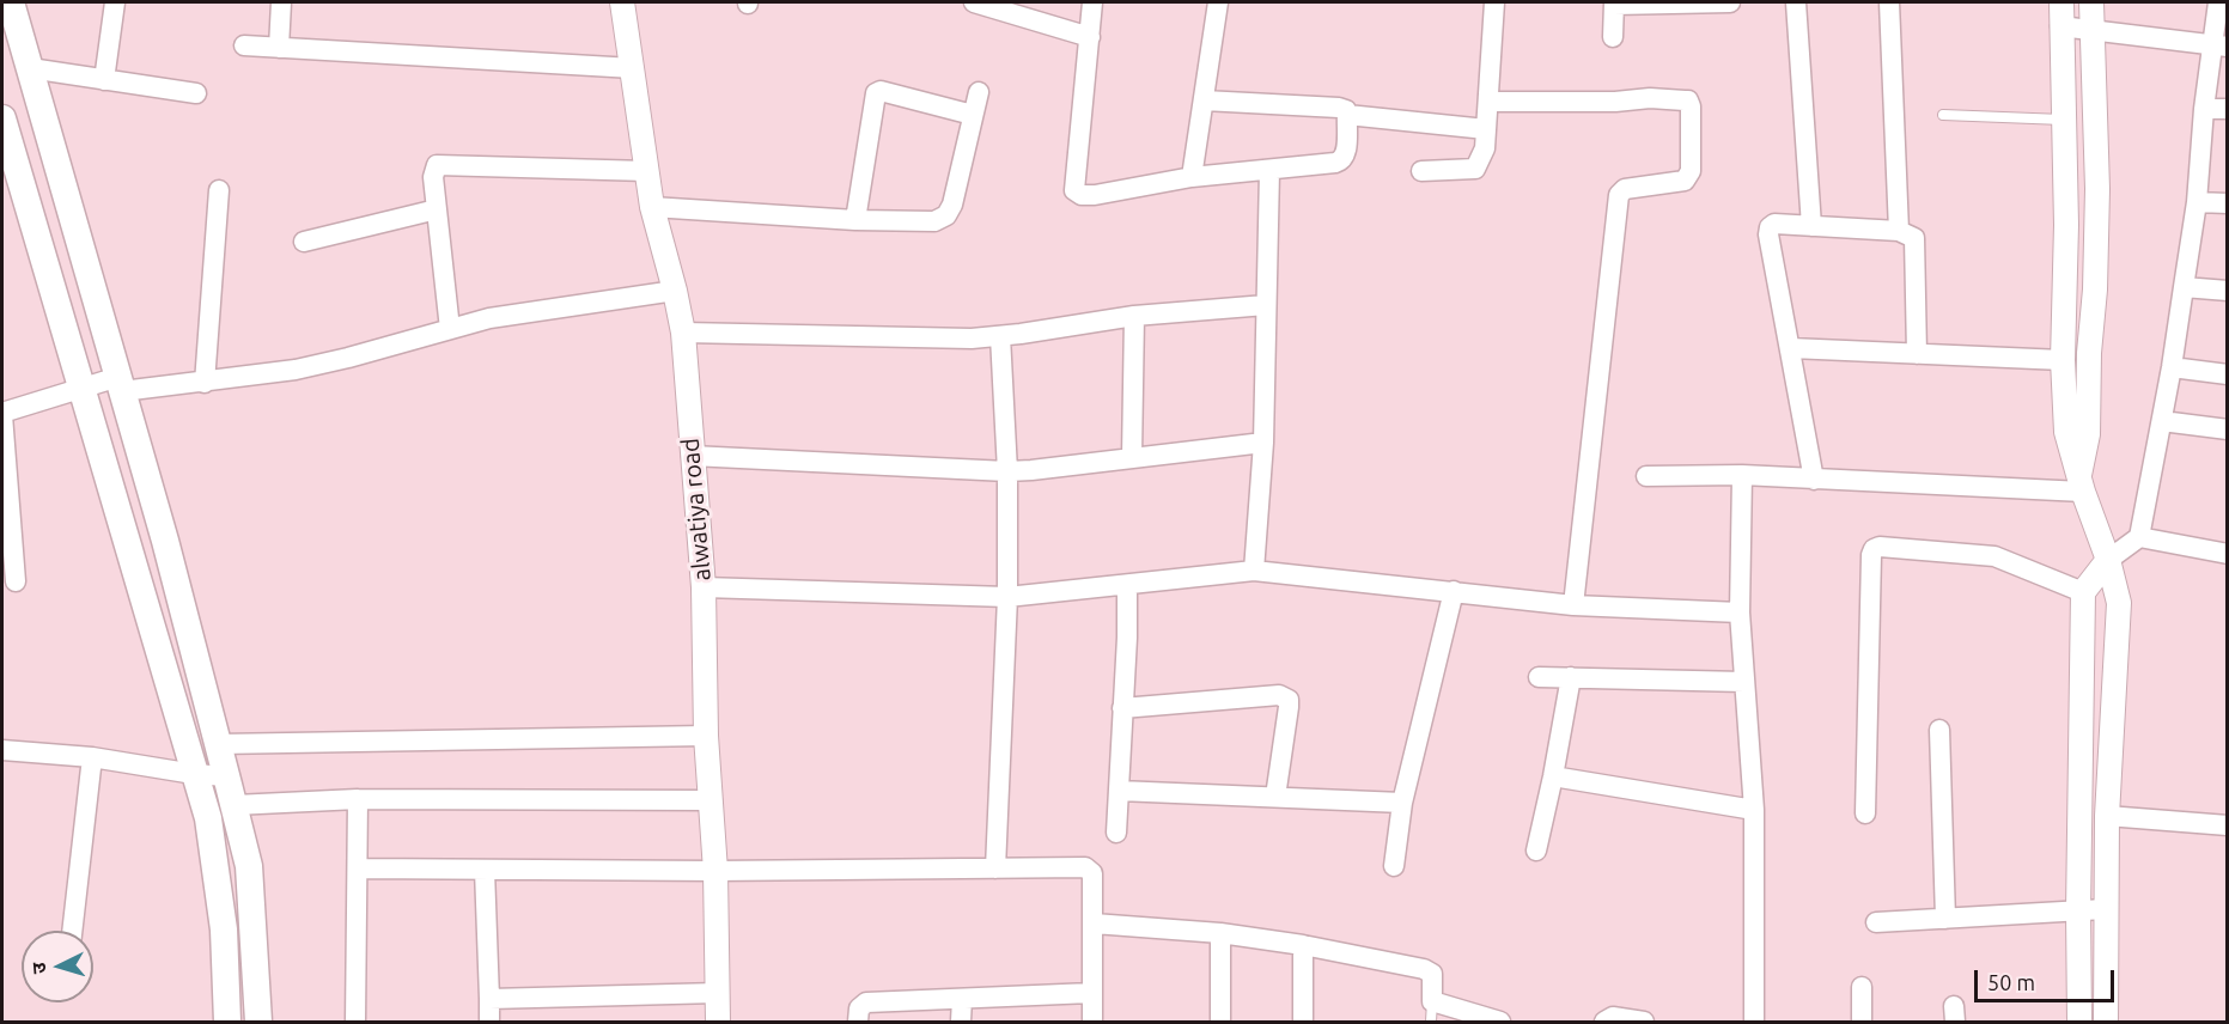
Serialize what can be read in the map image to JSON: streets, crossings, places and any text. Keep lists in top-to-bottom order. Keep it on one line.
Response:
{"streets":{"street":["alwatiya road"]},"scale_bar":"50 m","north":"left"}
